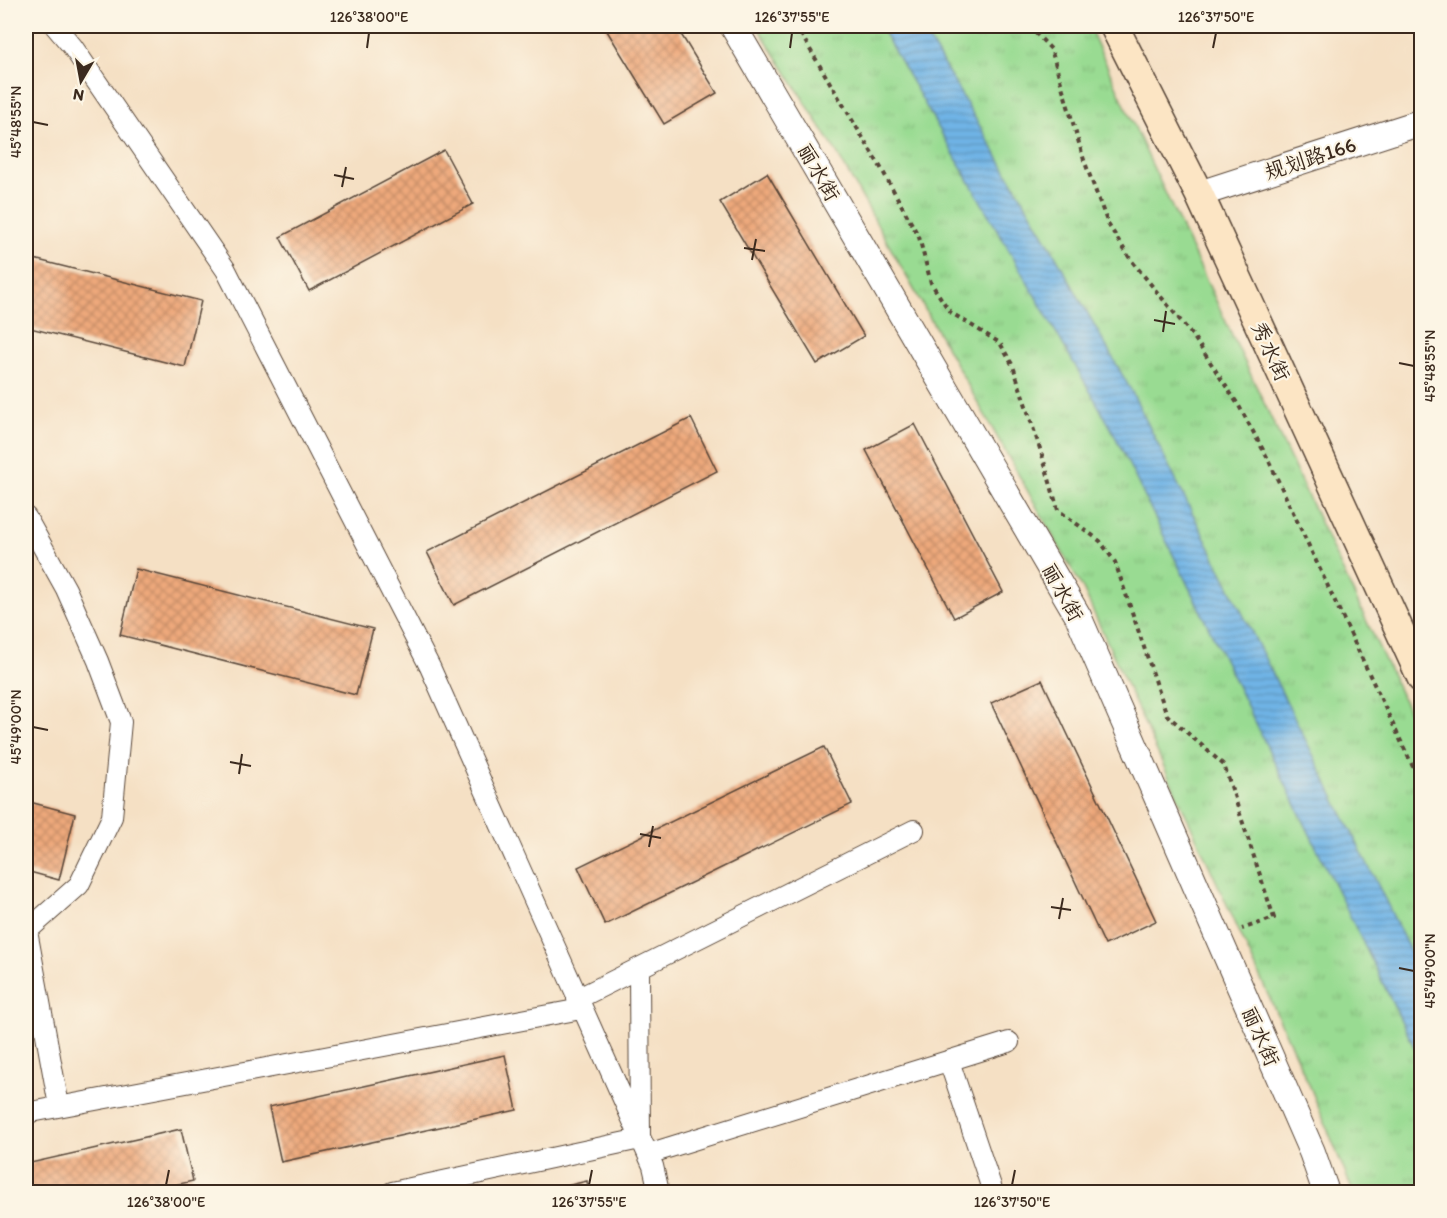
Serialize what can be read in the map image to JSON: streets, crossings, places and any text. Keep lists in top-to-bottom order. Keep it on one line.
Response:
{"streets":{"main road":["秀水街"],"street":["规划路166","丽水街"]},"crossings":[["规划路166","秀水街"]],"north":"bottom","coordinates":["126°38'00\"E","126°37'55\"E","126°37'50\"E","45°48'55\"N","45°49'00\"N"]}
